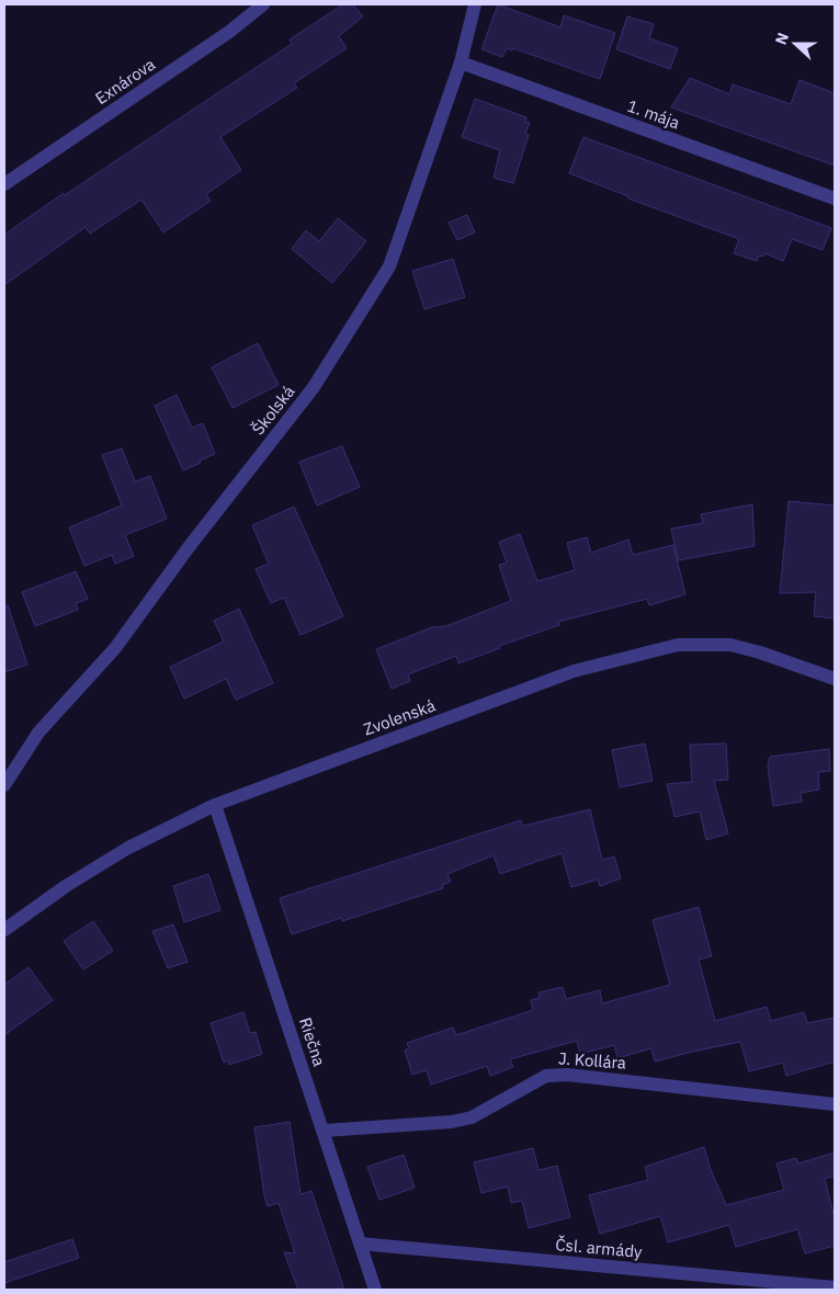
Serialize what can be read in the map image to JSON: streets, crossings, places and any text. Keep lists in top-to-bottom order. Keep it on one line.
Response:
{"streets":{"street":["Exnárova","1. mája","Školská","Zvolenská","Riečna","J. Kollára","Čsl. armády"]},"crossings":[["1. mája","Školská"],["Zvolenská","Riečna"],["Riečna","J. Kollára"],["Riečna","Čsl. armády"]],"north":"left"}
